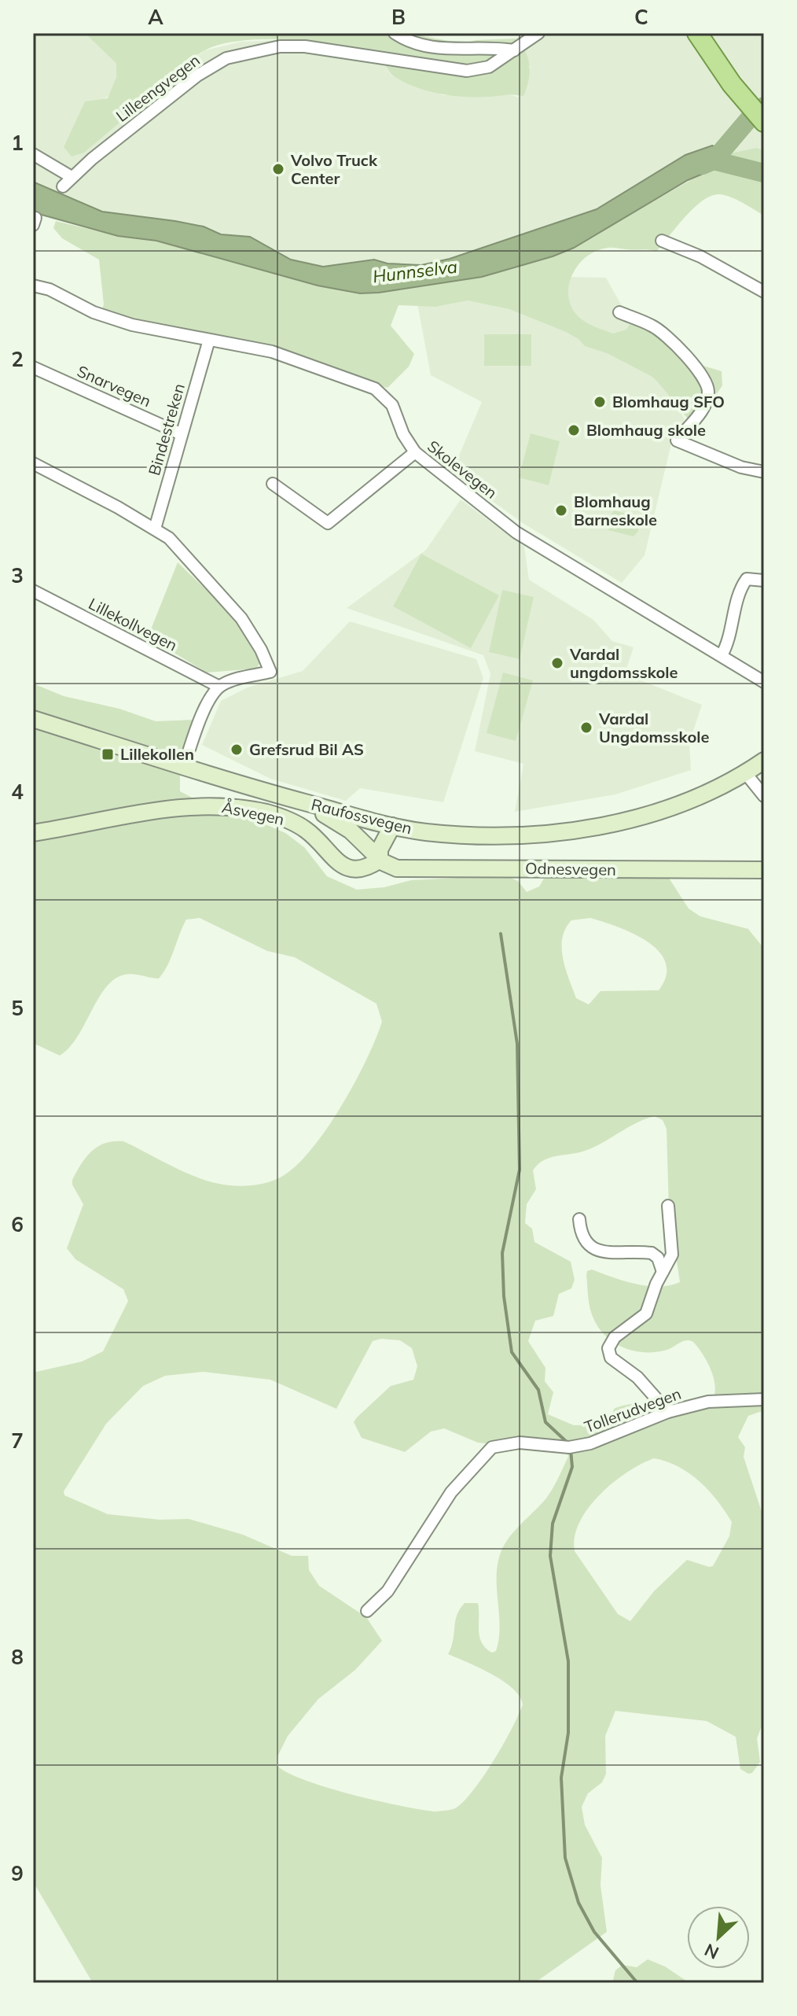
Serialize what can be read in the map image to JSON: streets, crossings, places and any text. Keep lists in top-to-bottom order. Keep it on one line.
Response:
{"streets":{"main road":["Åsvegen","Raufossvegen","Odnesvegen"],"street":["Lilleengvegen","Snarvegen","Bindestreken","Skolevegen","Lillekollvegen","Tollerudvegen"]},"crossings":[["Snarvegen","Bindestreken"],["Bindestreken","Skolevegen"],["Åsvegen","Odnesvegen"]],"water":["Hunnselva"],"places":{"other":["Volvo Truck Center","Blomhaug SFO","Blomhaug skole","Blomhaug Barneskole","Vardal ungdomsskole","Vardal Ungdomsskole","Grefsrud Bil AS"],"transit":["Lillekollen"]},"north":"bottom left","grid":{"columns":["A","B","C"],"rows":["1","2","3","4","5","6","7","8","9"]}}
